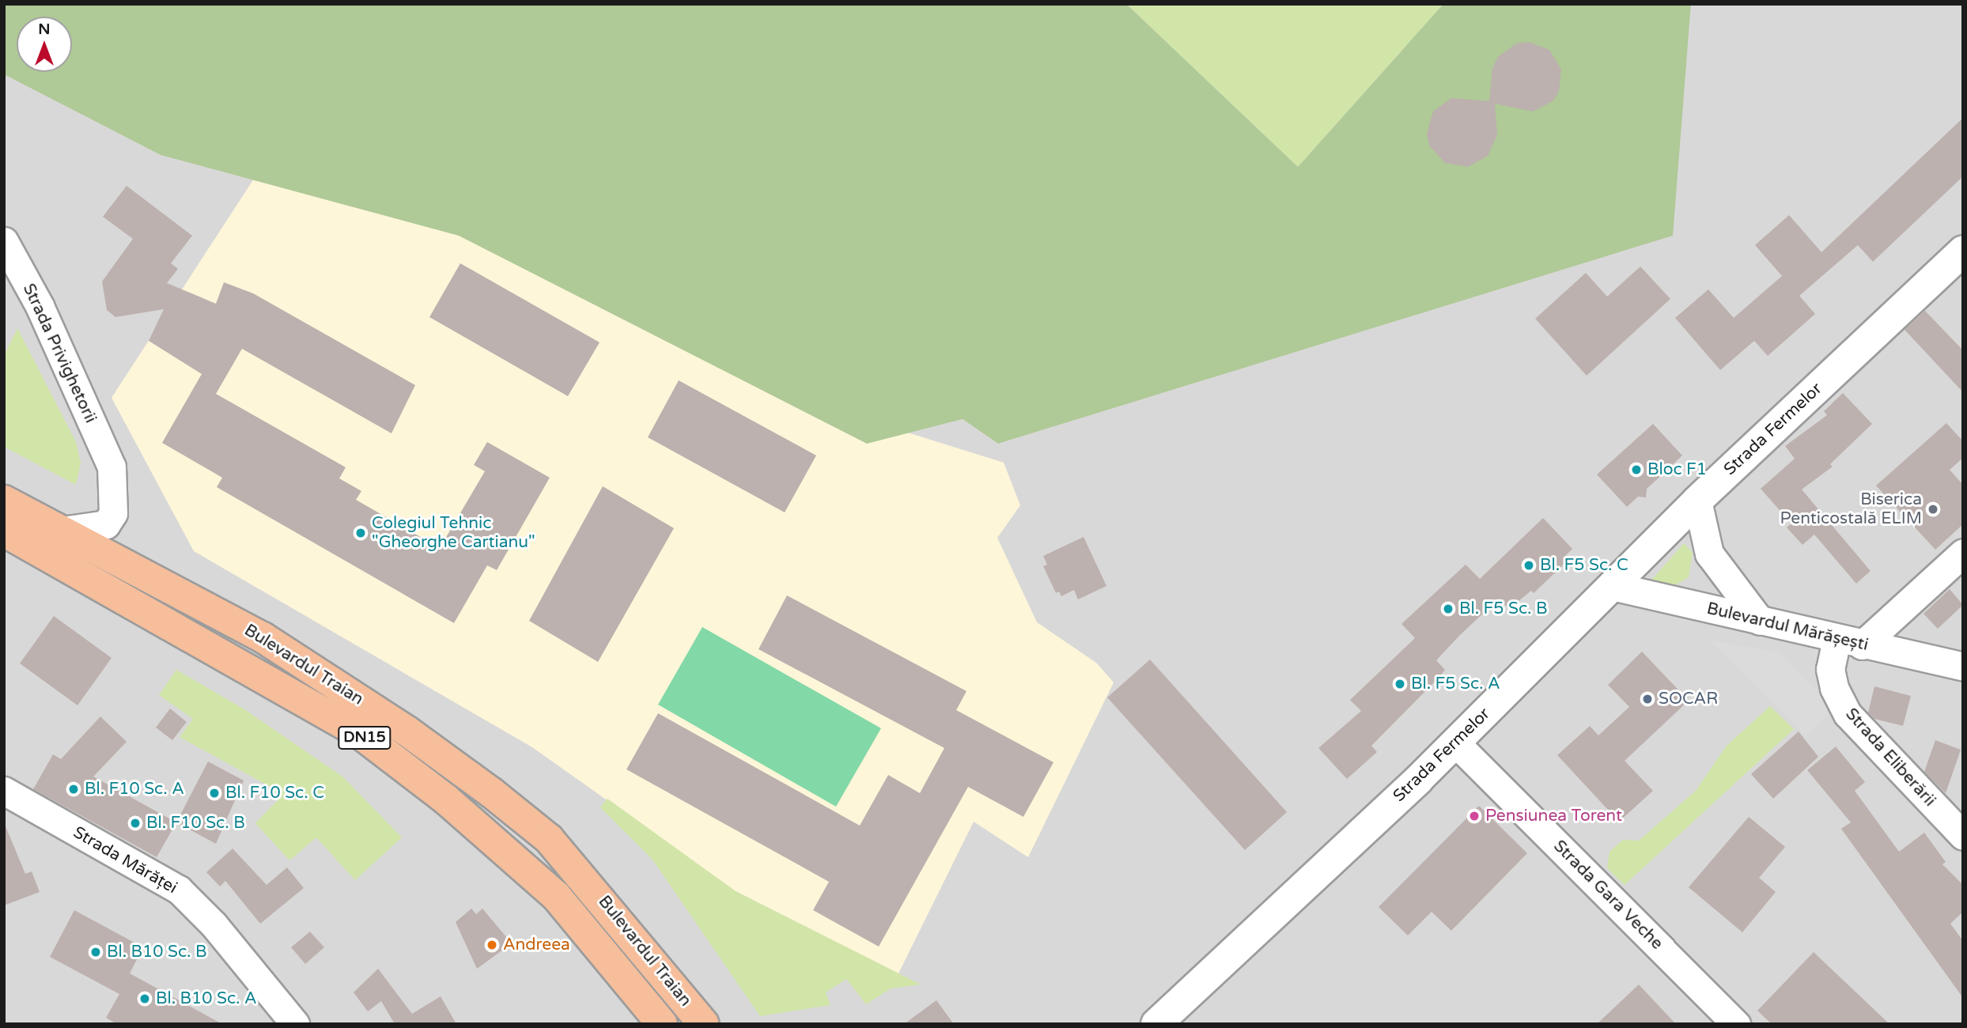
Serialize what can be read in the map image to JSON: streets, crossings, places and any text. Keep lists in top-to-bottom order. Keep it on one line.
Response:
{"streets":{"main road":["Bulevardul Traian","DN15"],"street":["Strada Privighetorii","Strada Fermelor","Bulevardul Mărășești","Strada Eliberării","Strada Mărăței","Strada Gara Veche"]},"crossings":[["Strada Privighetorii","Bulevardul Traian"],["Strada Fermelor","Bulevardul Mărășești"],["Strada Fermelor","Strada Gara Veche"],["Bulevardul Mărășești","Strada Eliberării"]],"places":["Bloc F1","Biserica Penticostală ELIM","Colegiul Tehnic \"Gheorghe Cartianu\"","Bl. F5 Sc. C","Bl. F5 Sc. B","Bl. F5 Sc. A","SOCAR","Bl. F10 Sc. A","Bl. F10 Sc. C","Pensiunea Torent","Bl. F10 Sc. B","Andreea","Bl. B10 Sc. B","Bl. B10 Sc. A"],"north":"top"}
